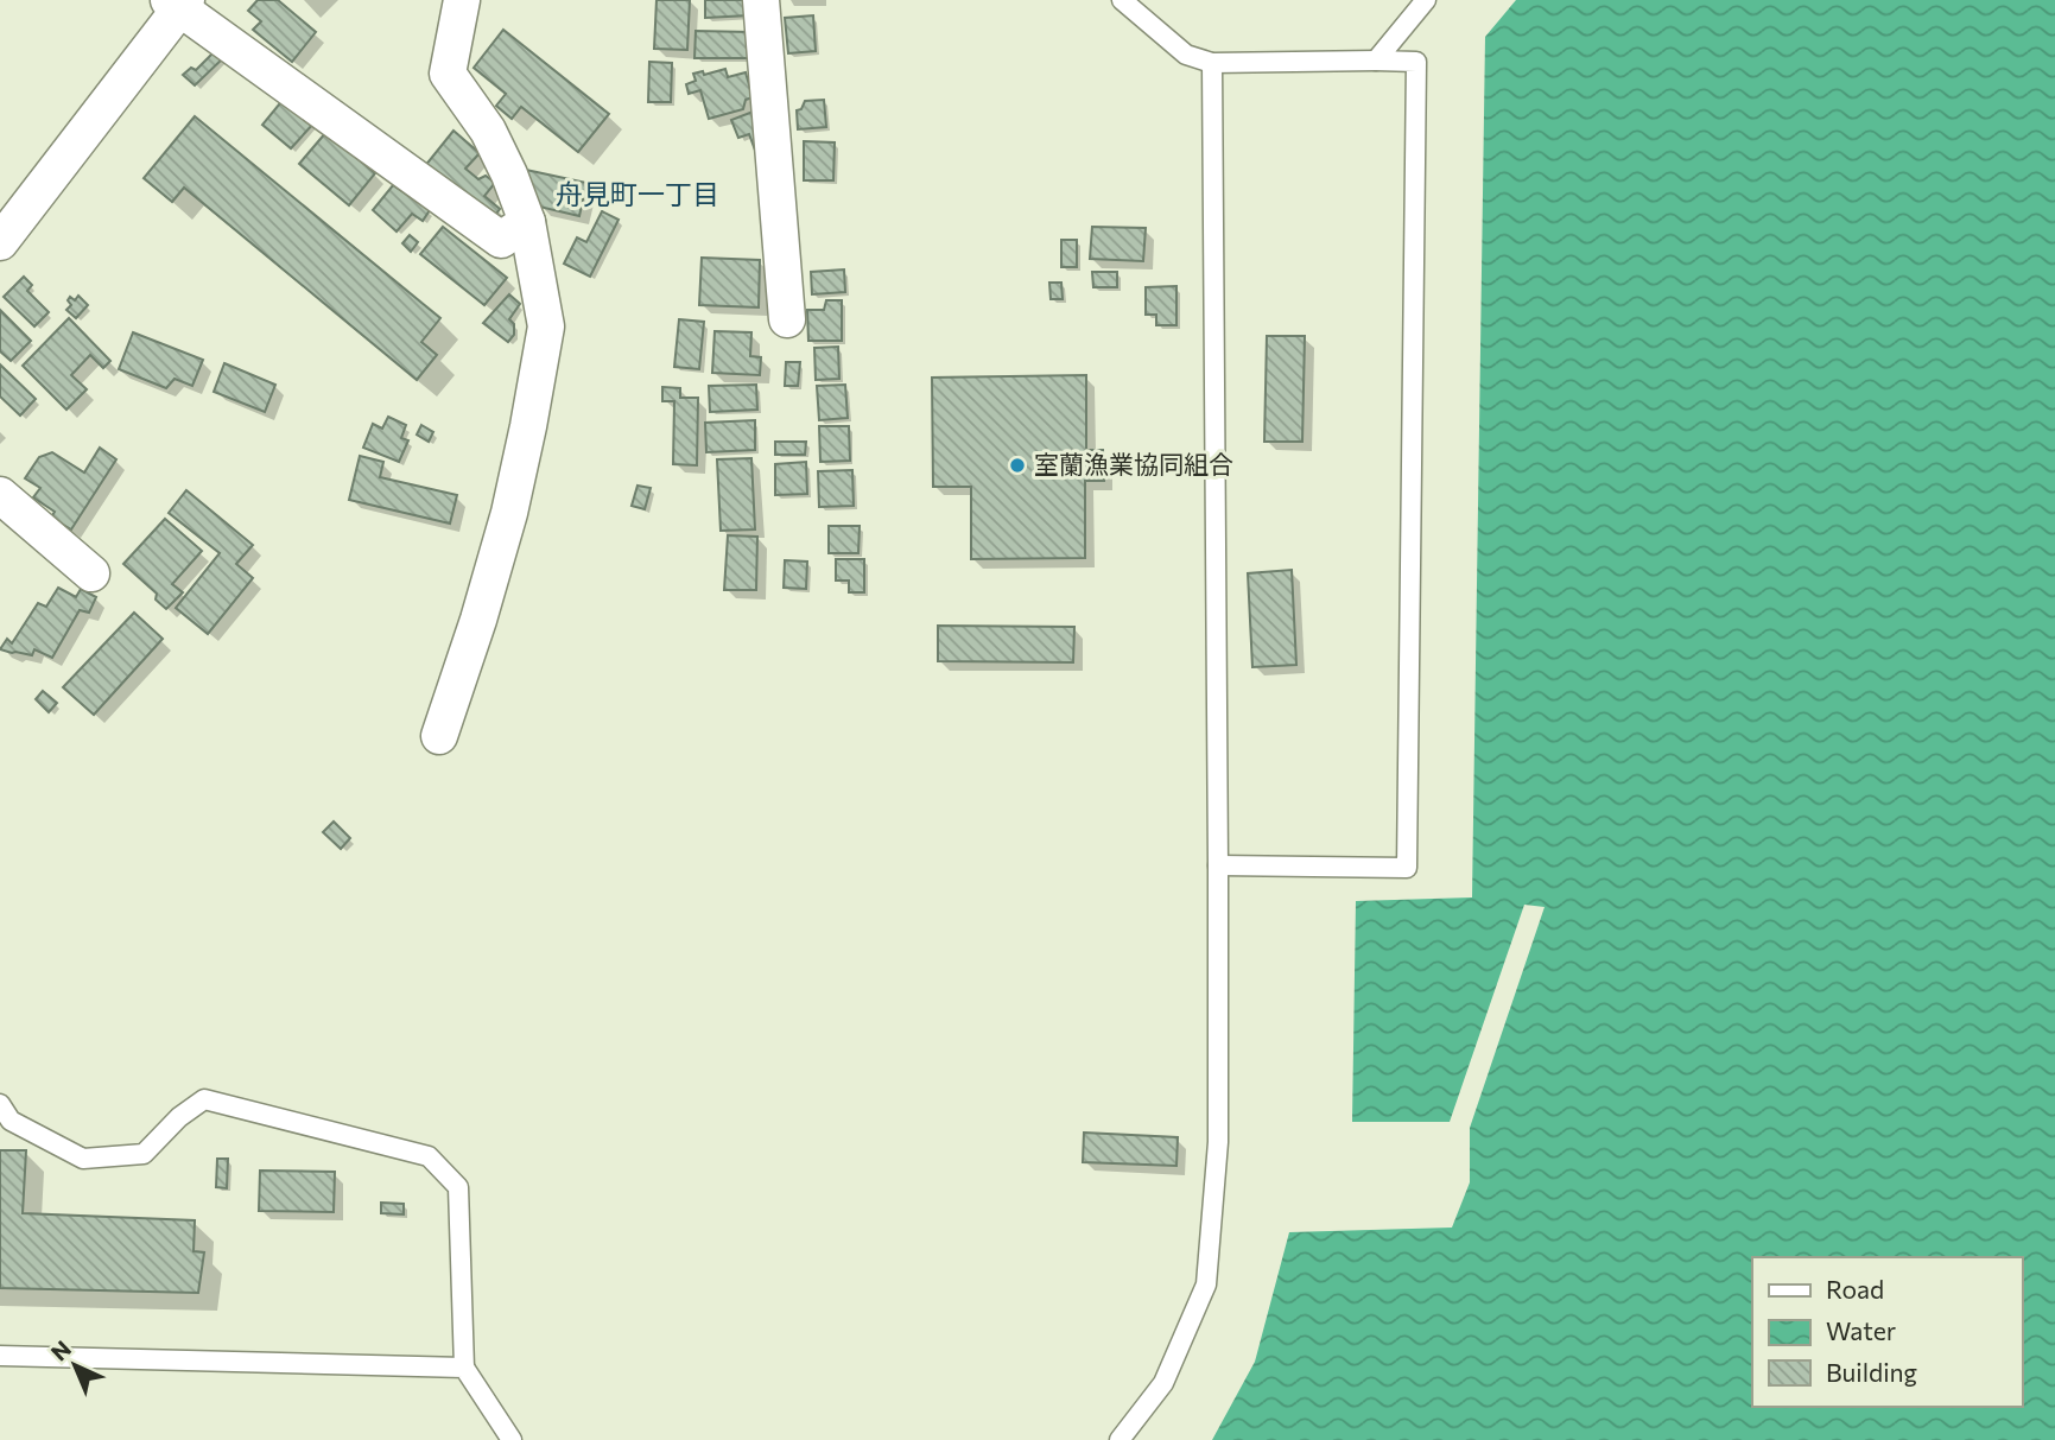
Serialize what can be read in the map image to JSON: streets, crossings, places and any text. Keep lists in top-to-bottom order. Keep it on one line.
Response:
{"districts":["舟見町一丁目"],"places":["室蘭漁業協同組合"],"legend":["Road","Water","Building"],"north":"top left"}
